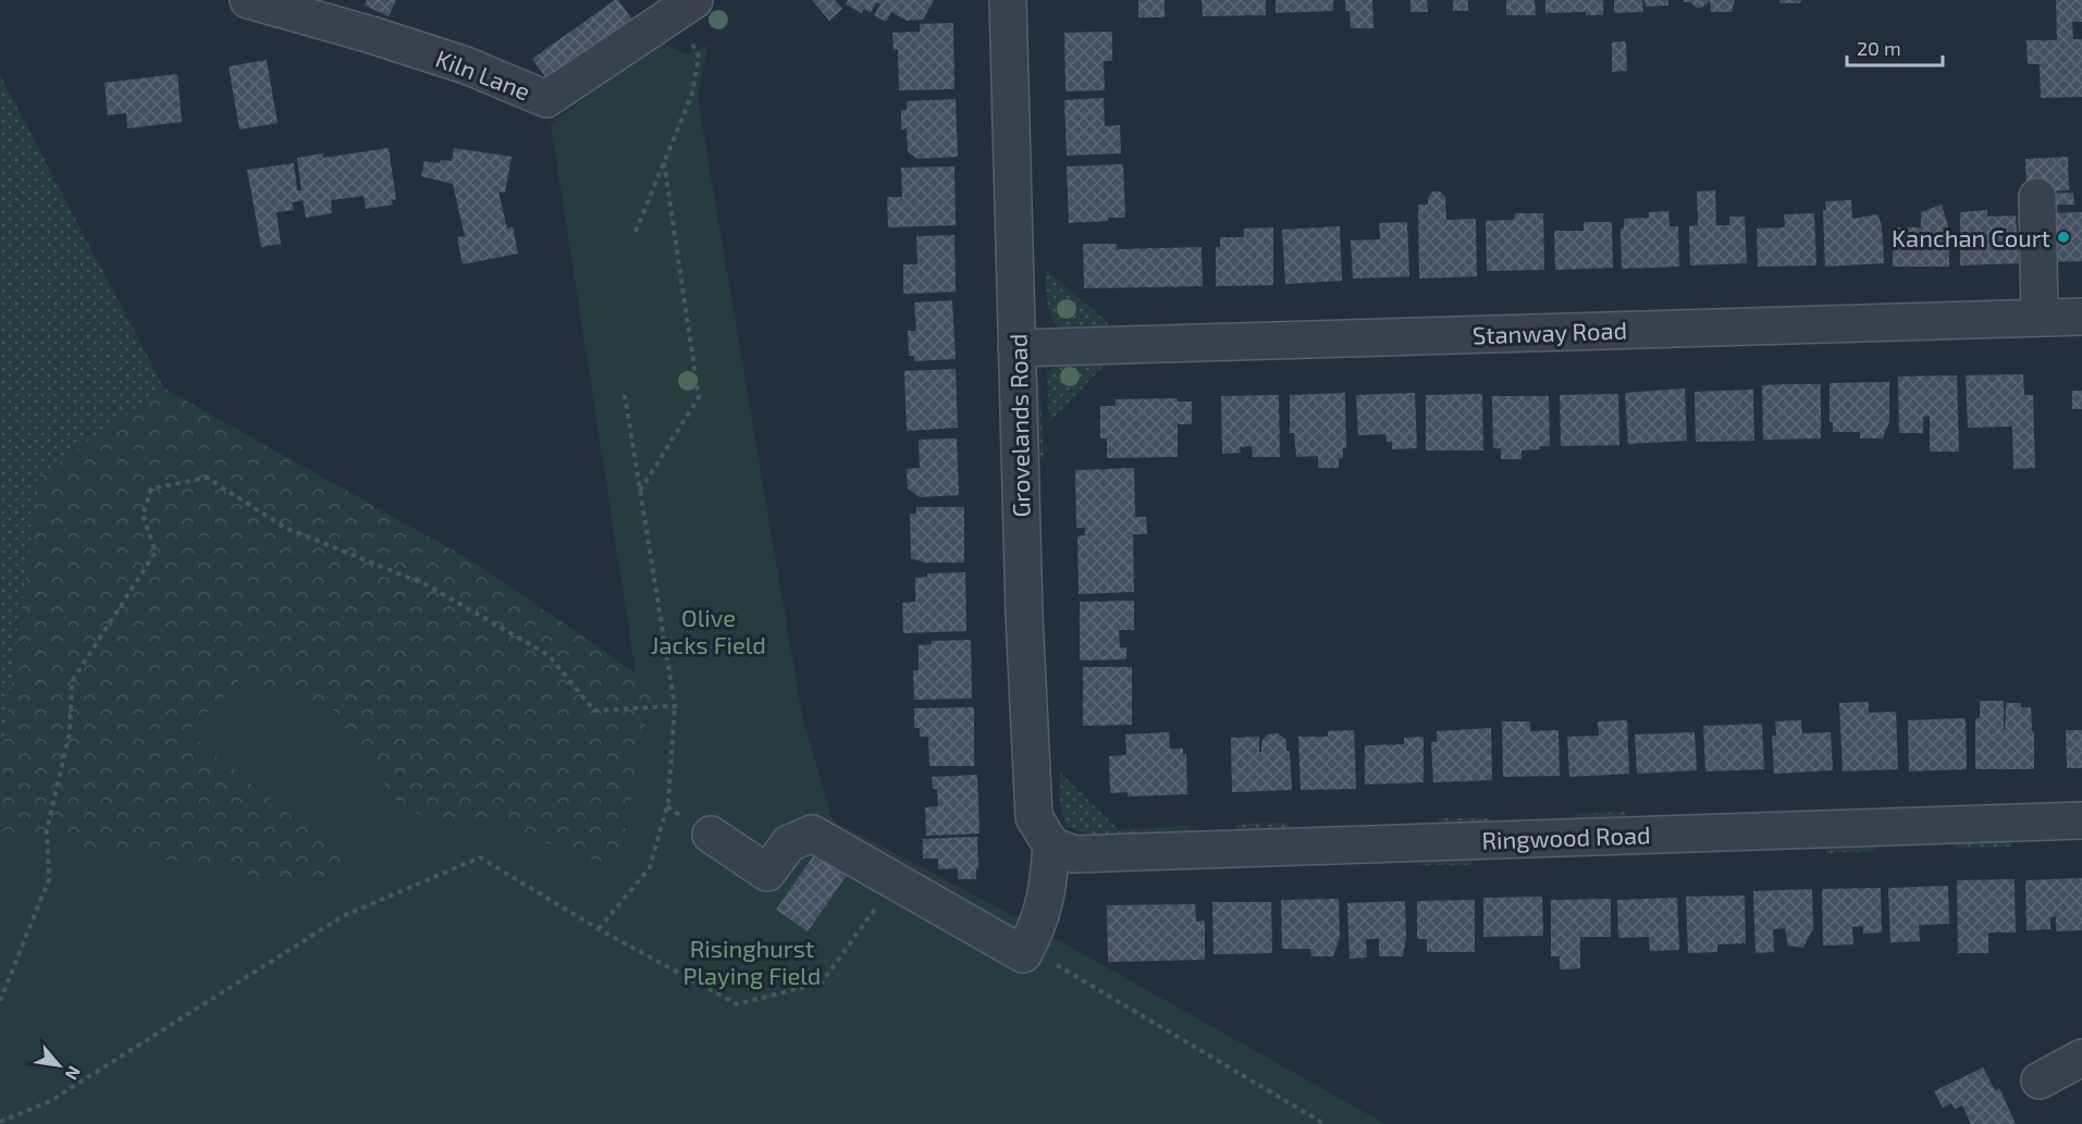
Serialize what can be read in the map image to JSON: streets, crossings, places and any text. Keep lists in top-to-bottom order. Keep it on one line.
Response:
{"streets":{"street":["Kiln Lane","Stanway Road","Grovelands Road","Ringwood Road"]},"crossings":[["Stanway Road","Grovelands Road"],["Grovelands Road","Ringwood Road"]],"parks":["Olive Jacks Field","Risinghurst Playing Field"],"places":["Kanchan Court"],"scale_bar":"20 m","north":"bottom right"}
